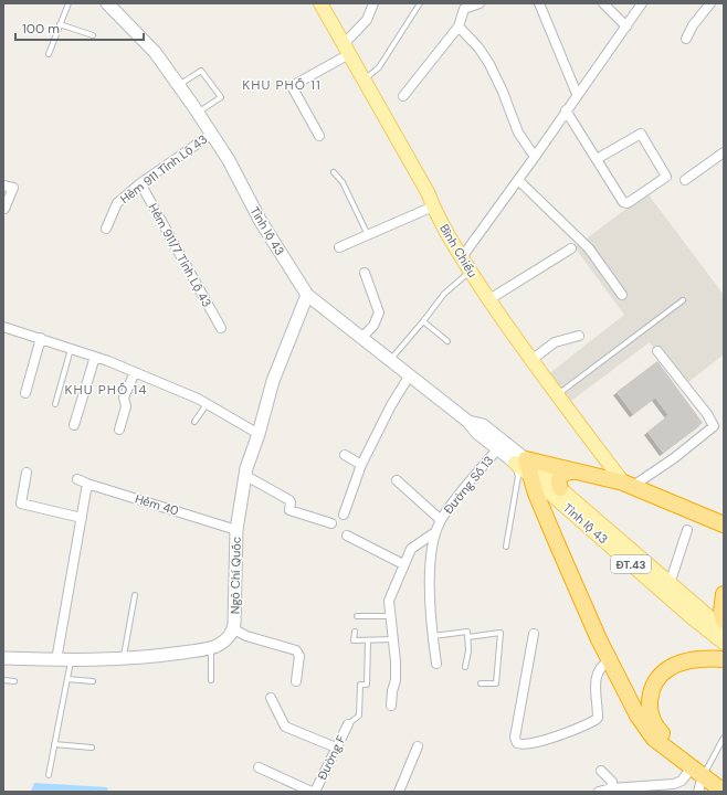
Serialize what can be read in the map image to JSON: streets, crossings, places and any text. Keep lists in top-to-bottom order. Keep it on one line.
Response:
{"streets":{"highway":["ĐT.43"],"main road":["Tỉnh lộ 43","Bình Chiểu","Ngô Chí Quốc"],"street":["Hẻm 911 Tỉnh Lộ 43","Hẻm 911/7 Tỉnh Lộ 43","Đường Số 13","Hẻm 40","Đường F"]},"crossings":[["Hẻm 911 Tỉnh Lộ 43","Tỉnh lộ 43"],["Hẻm 911 Tỉnh Lộ 43","Hẻm 911/7 Tỉnh Lộ 43"],["Tỉnh lộ 43","Đường Số 13"],["Tỉnh lộ 43","ĐT.43"],["Tỉnh lộ 43","Ngô Chí Quốc"],["Bình Chiểu","ĐT.43"],["Hẻm 40","Ngô Chí Quốc"]],"districts":["KHU PHỐ 11","KHU PHỐ 14"],"scale_bar":"100 m"}
